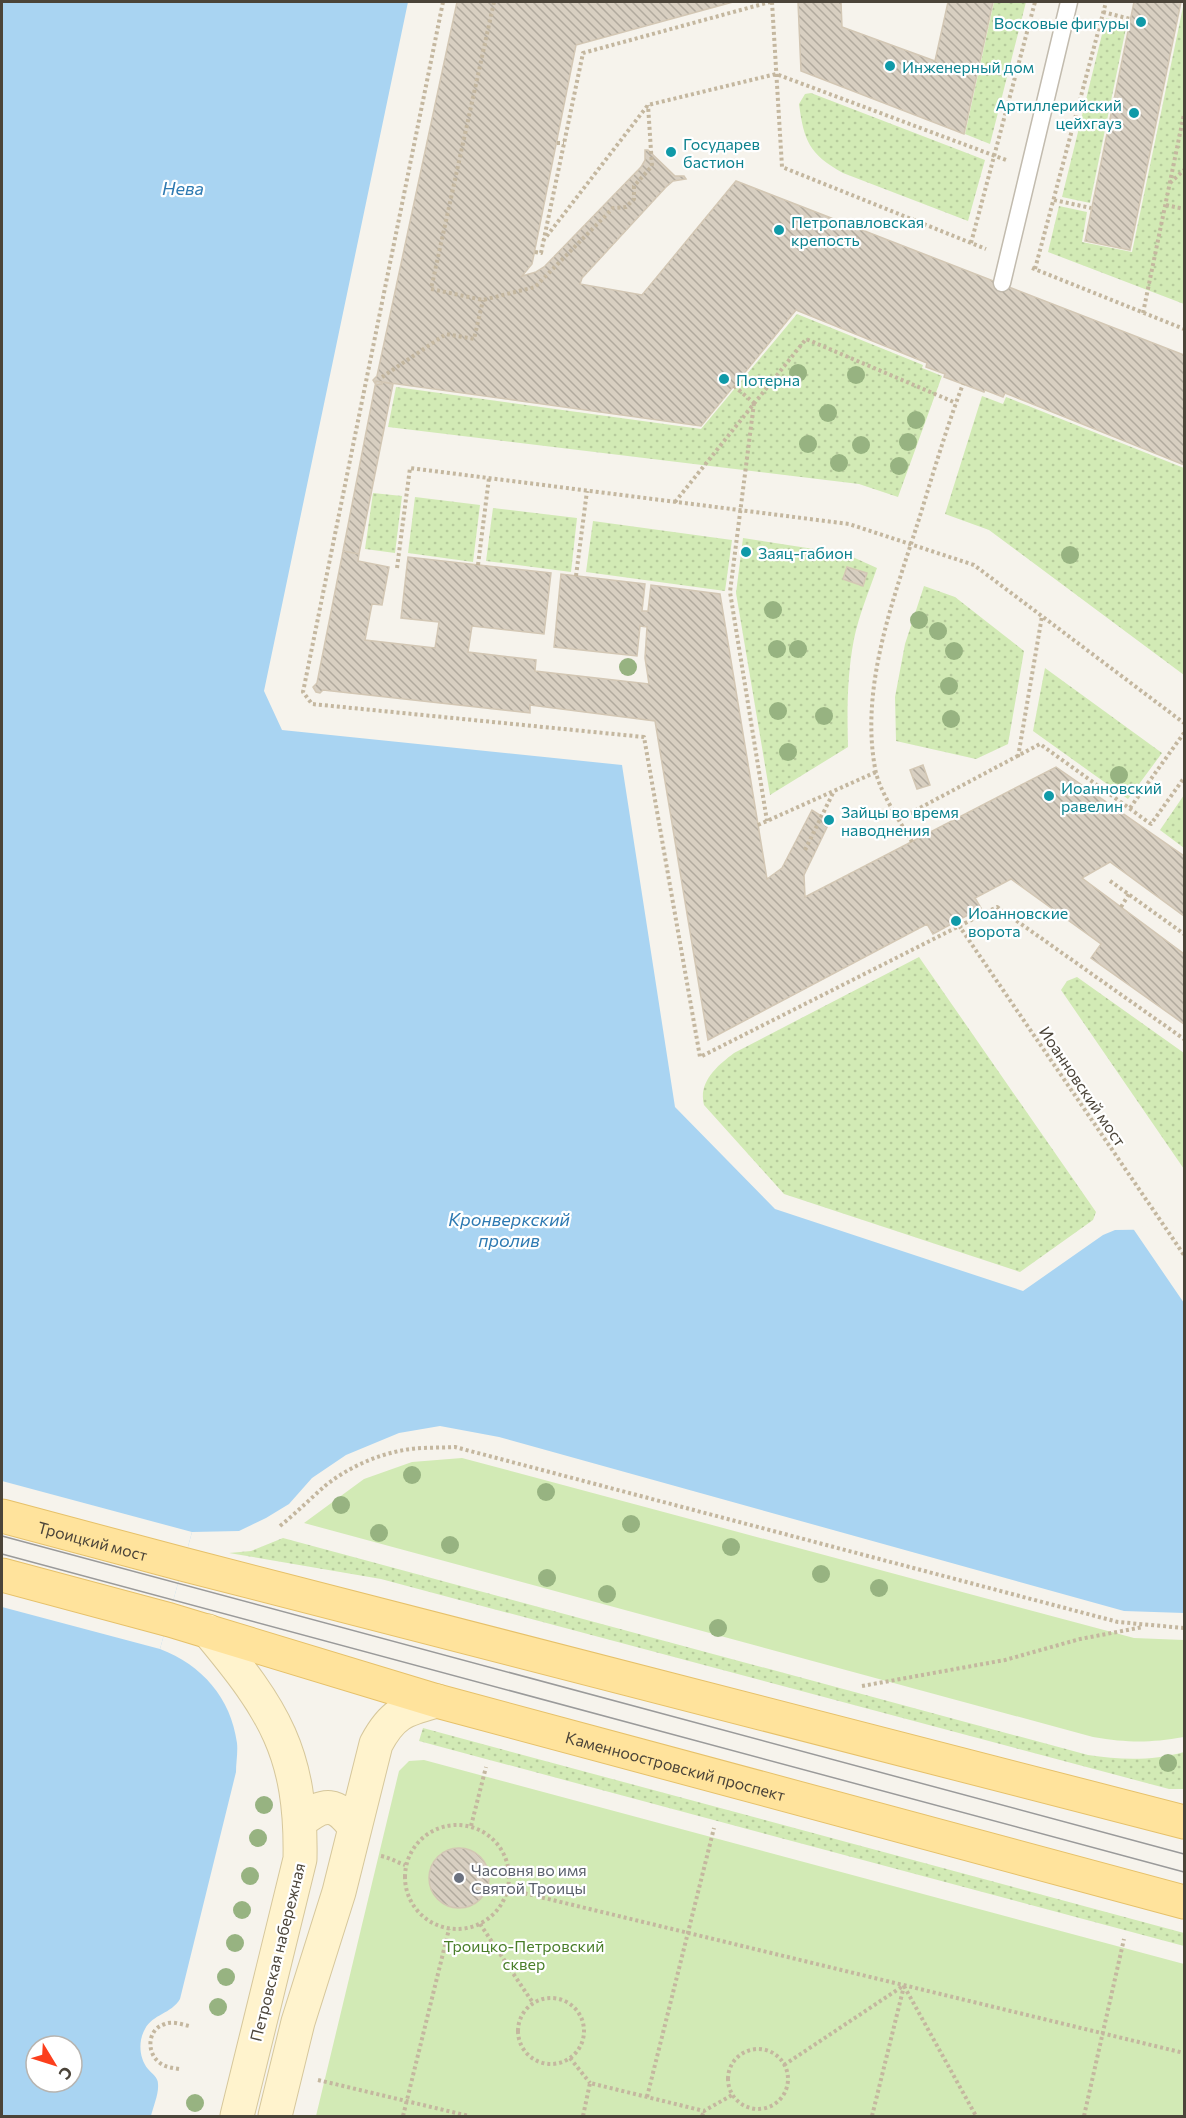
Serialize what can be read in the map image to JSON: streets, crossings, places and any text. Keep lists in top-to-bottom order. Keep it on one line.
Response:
{"streets":{"main road":["Троицкий мост","Каменноостровский проспект","Петровская набережная"],"path":["Иоанновский мост"]},"crossings":[["Каменноостровский проспект","Петровская набережная"]],"water":["Нева","Кронверкский пролив"],"parks":["Троицко-Петровский сквер"],"places":["Восковые фигуры","Инженерный дом","Артиллерийский цейхгауз","Государев бастион","Петропавловская крепость","Потерна","Заяц-габион","Иоанновский равелин","Зайцы во время наводнения","Иоанновские ворота","Часовня во имя Святой Троицы"],"north":"bottom right"}
